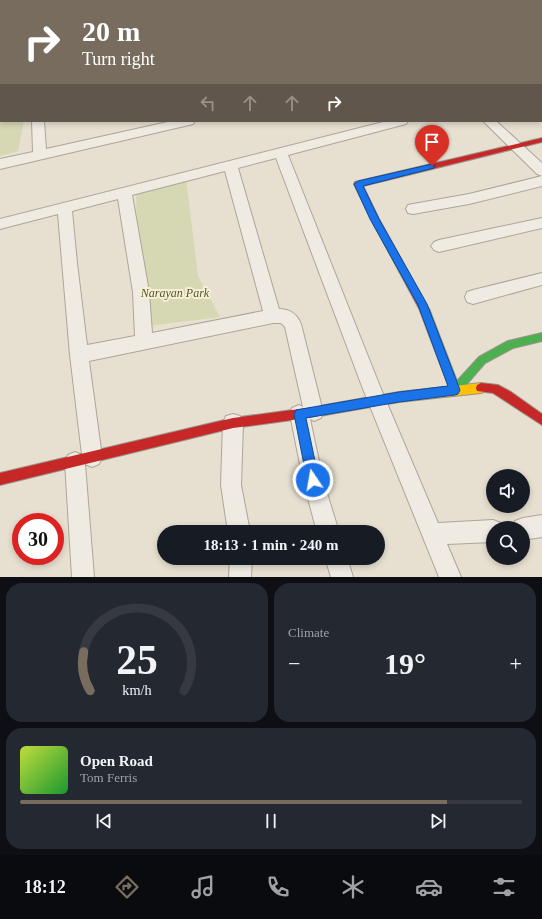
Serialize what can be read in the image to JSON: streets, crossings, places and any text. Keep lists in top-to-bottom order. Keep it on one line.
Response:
{"parks":["Narayan Park"],"page":{"turn":["20 m","Turn right"],"limit":"30","trip":"18:13 · 1 min · 240 m","tile":"Climate","heat":["−","19°","+"],"song":["Open Road","Tom Ferris"],"tabs":"18:12","gauge":["25","km/h"]}}
